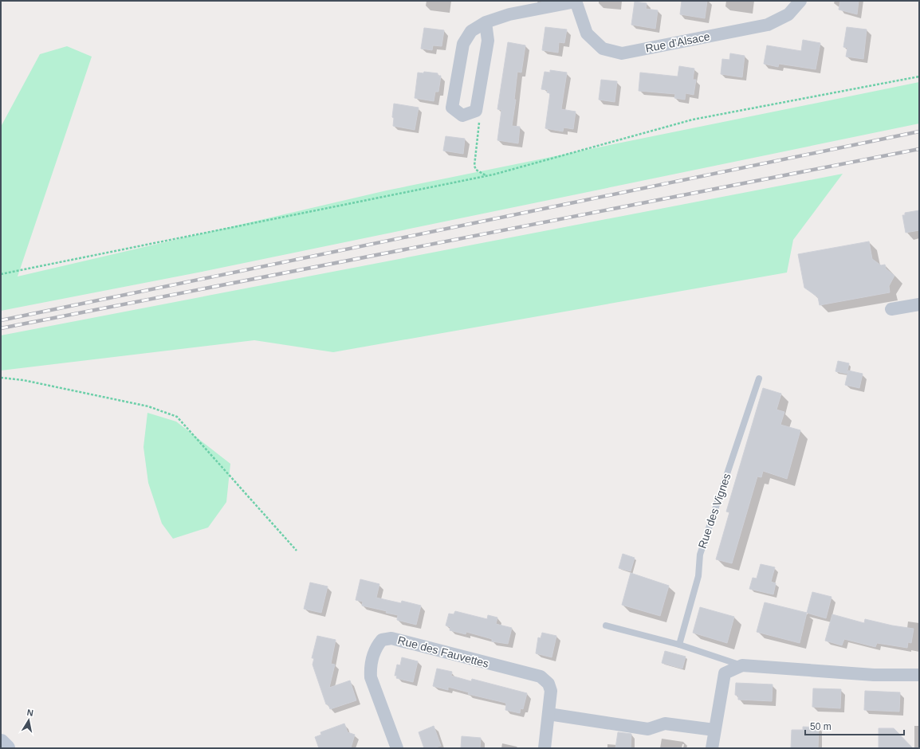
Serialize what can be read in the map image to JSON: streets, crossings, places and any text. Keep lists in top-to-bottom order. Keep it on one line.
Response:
{"streets":{"street":["Rue d'Alsace","Rue des Fauvettes"],"lane":["Rue des Vignes"]},"scale_bar":"50 m","north":"top"}
